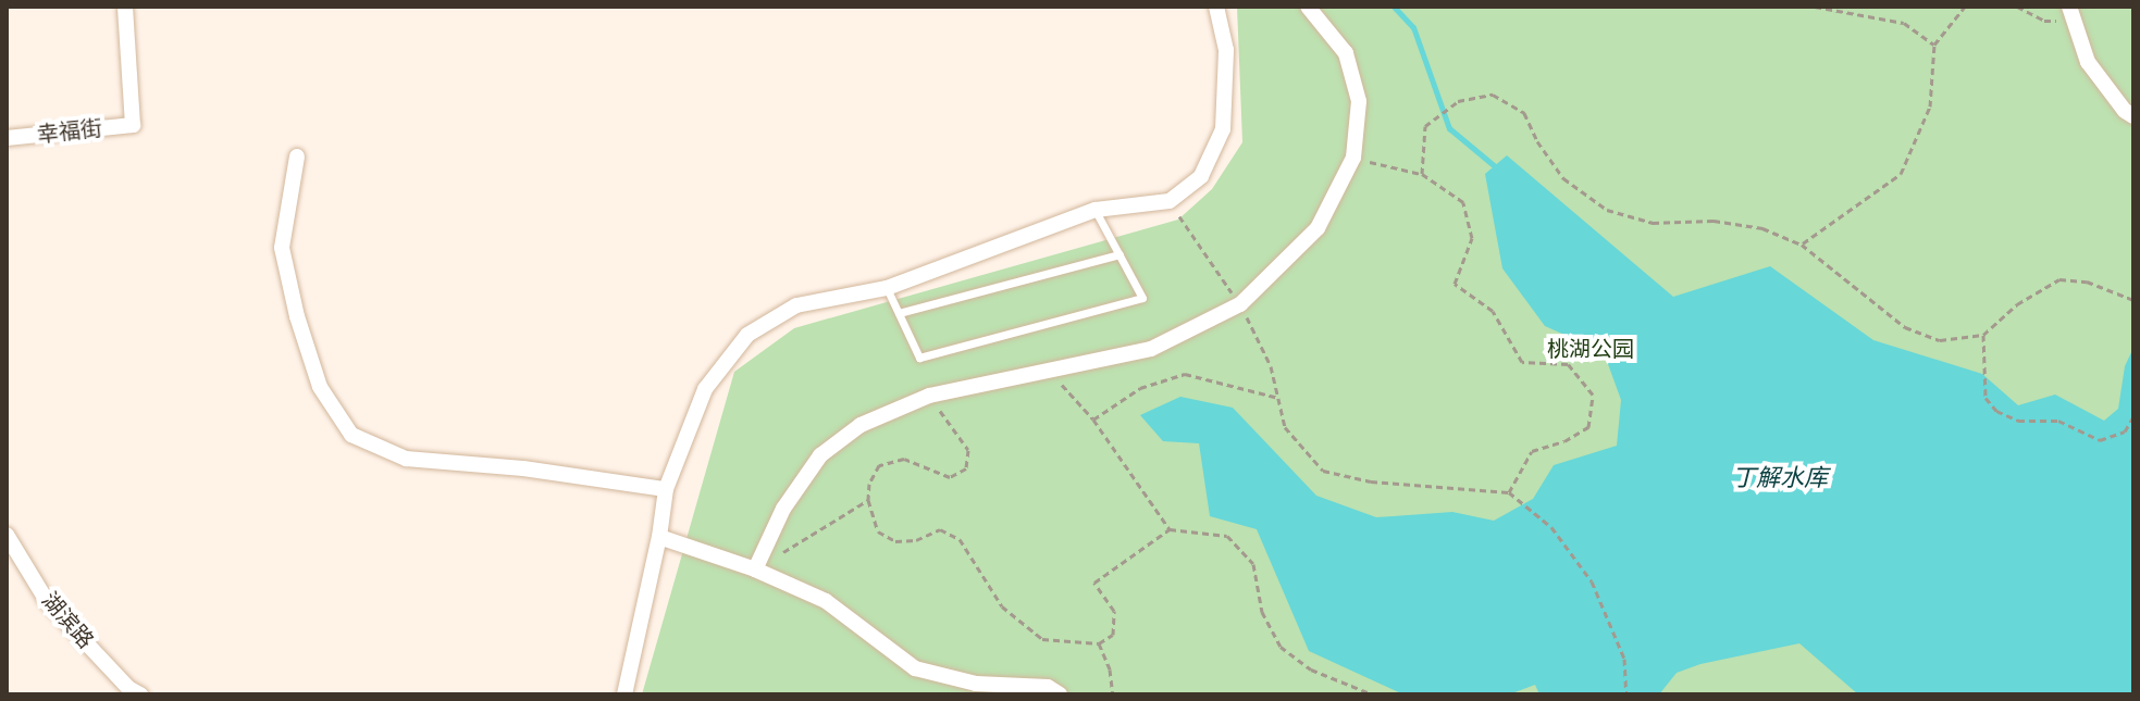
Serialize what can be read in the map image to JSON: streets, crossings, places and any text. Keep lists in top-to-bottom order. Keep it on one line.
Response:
{"streets":{"street":["幸福街","湖滨路"]},"water":["丁解水库"],"parks":["桃湖公园"]}
